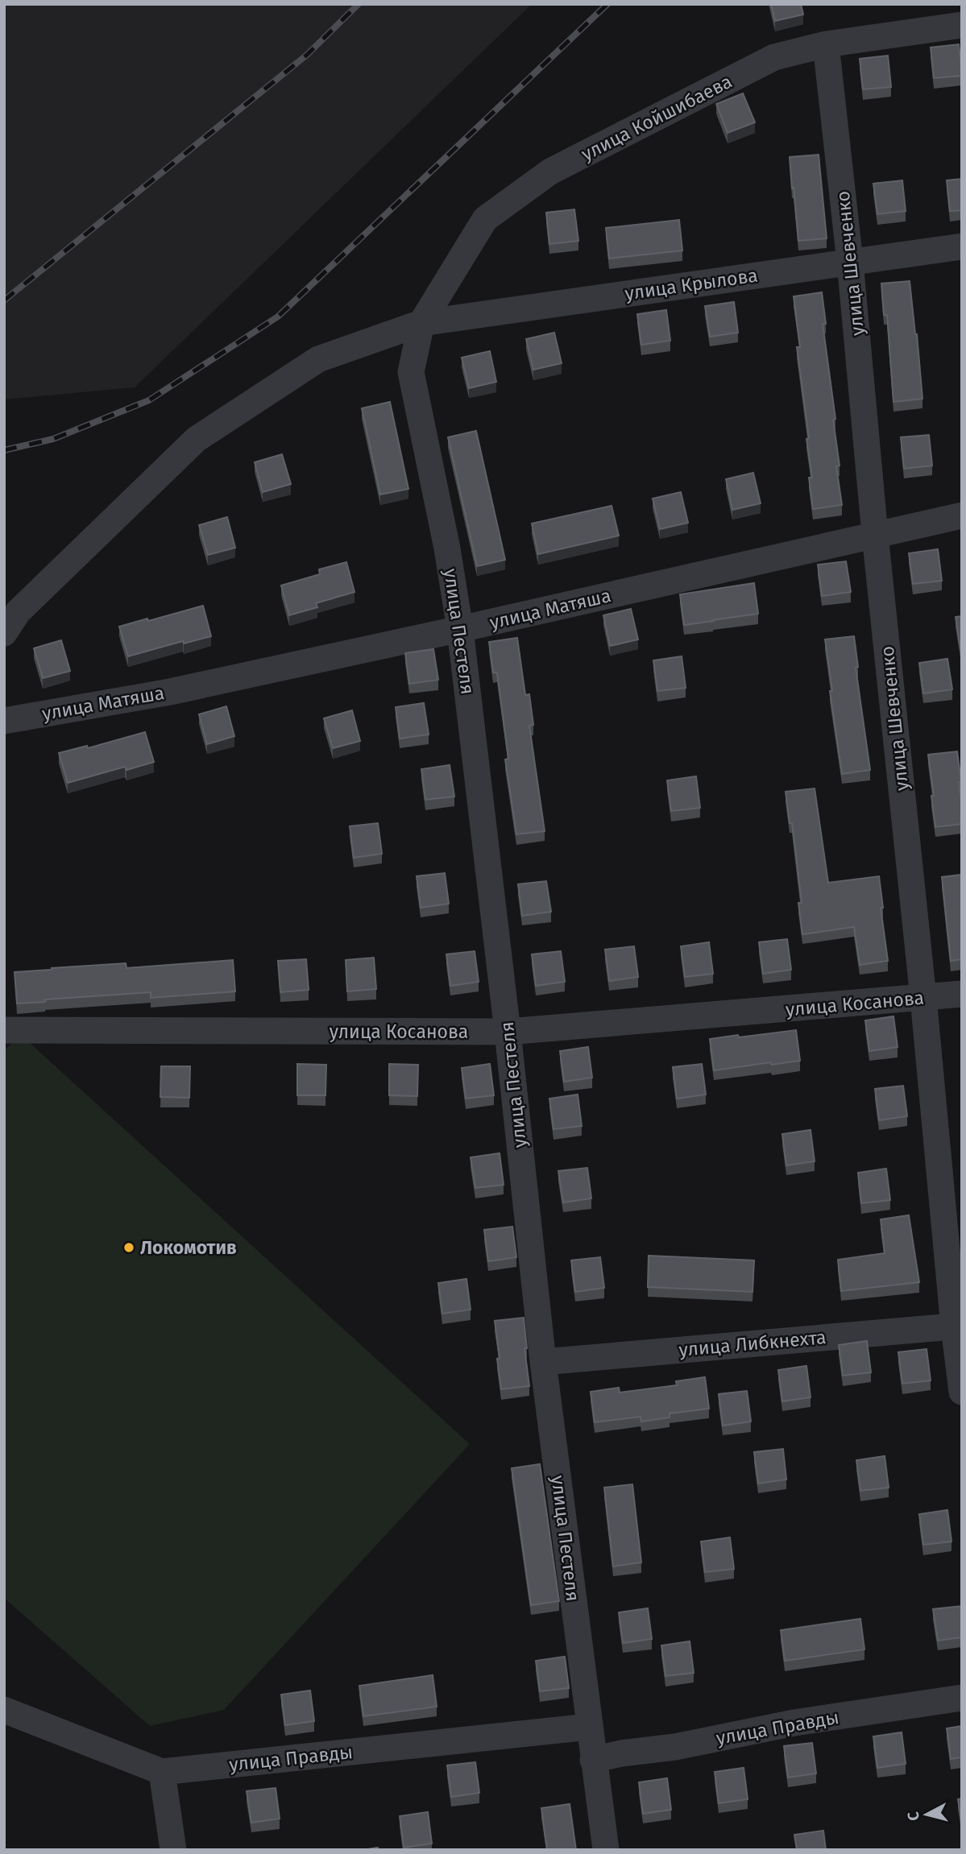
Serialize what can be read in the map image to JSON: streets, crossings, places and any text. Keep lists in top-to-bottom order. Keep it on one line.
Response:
{"streets":{"street":["улица Койшибаева","улица Шевченко","улица Крылова","улица Матяша","улица Пестеля","улица Косанова","улица Либкнехта","улица Правды"]},"crossings":[["улица Койшибаева","улица Шевченко"],["улица Койшибаева","улица Крылова"],["улица Койшибаева","улица Пестеля"],["улица Шевченко","улица Крылова"],["улица Шевченко","улица Матяша"],["улица Шевченко","улица Косанова"],["улица Шевченко","улица Либкнехта"],["улица Крылова","улица Пестеля"],["улица Матяша","улица Пестеля"],["улица Пестеля","улица Косанова"],["улица Пестеля","улица Либкнехта"],["улица Пестеля","улица Правды"]],"places":["Локомотив"],"north":"left"}
